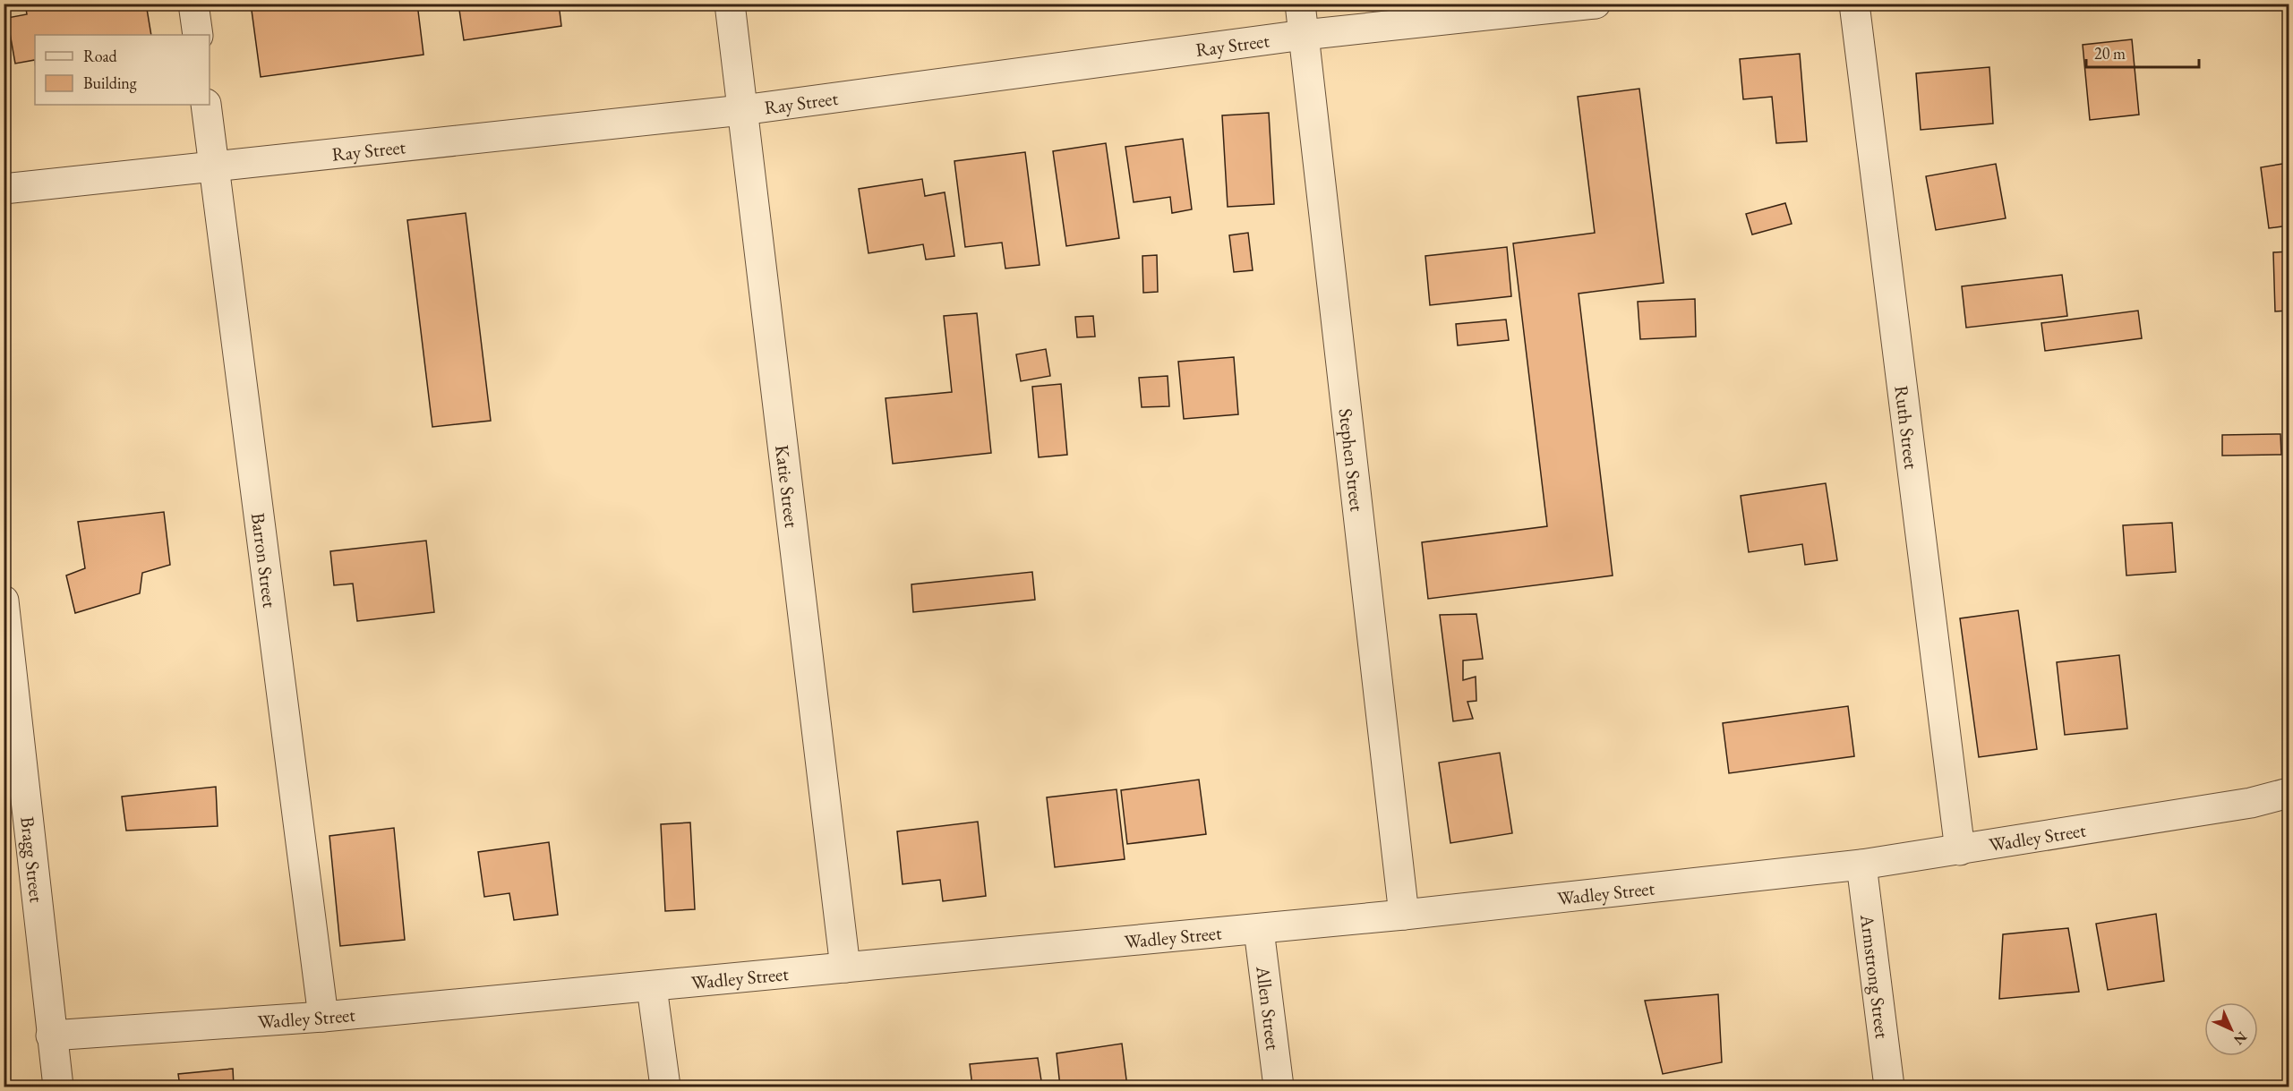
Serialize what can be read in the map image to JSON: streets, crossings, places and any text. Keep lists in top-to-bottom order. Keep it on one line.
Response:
{"streets":{"street":["Ray Street","Ruth Street","Stephen Street","Katie Street","Barron Street","Wadley Street","Bragg Street","Armstrong Street","Allen Street"]},"crossings":[["Ray Street","Stephen Street"],["Ray Street","Katie Street"],["Ray Street","Barron Street"],["Ruth Street","Wadley Street"],["Stephen Street","Wadley Street"],["Katie Street","Wadley Street"],["Barron Street","Wadley Street"],["Wadley Street","Bragg Street"],["Wadley Street","Armstrong Street"],["Wadley Street","Allen Street"]],"legend":["Road","Building"],"scale_bar":"20 m","north":"bottom right"}
